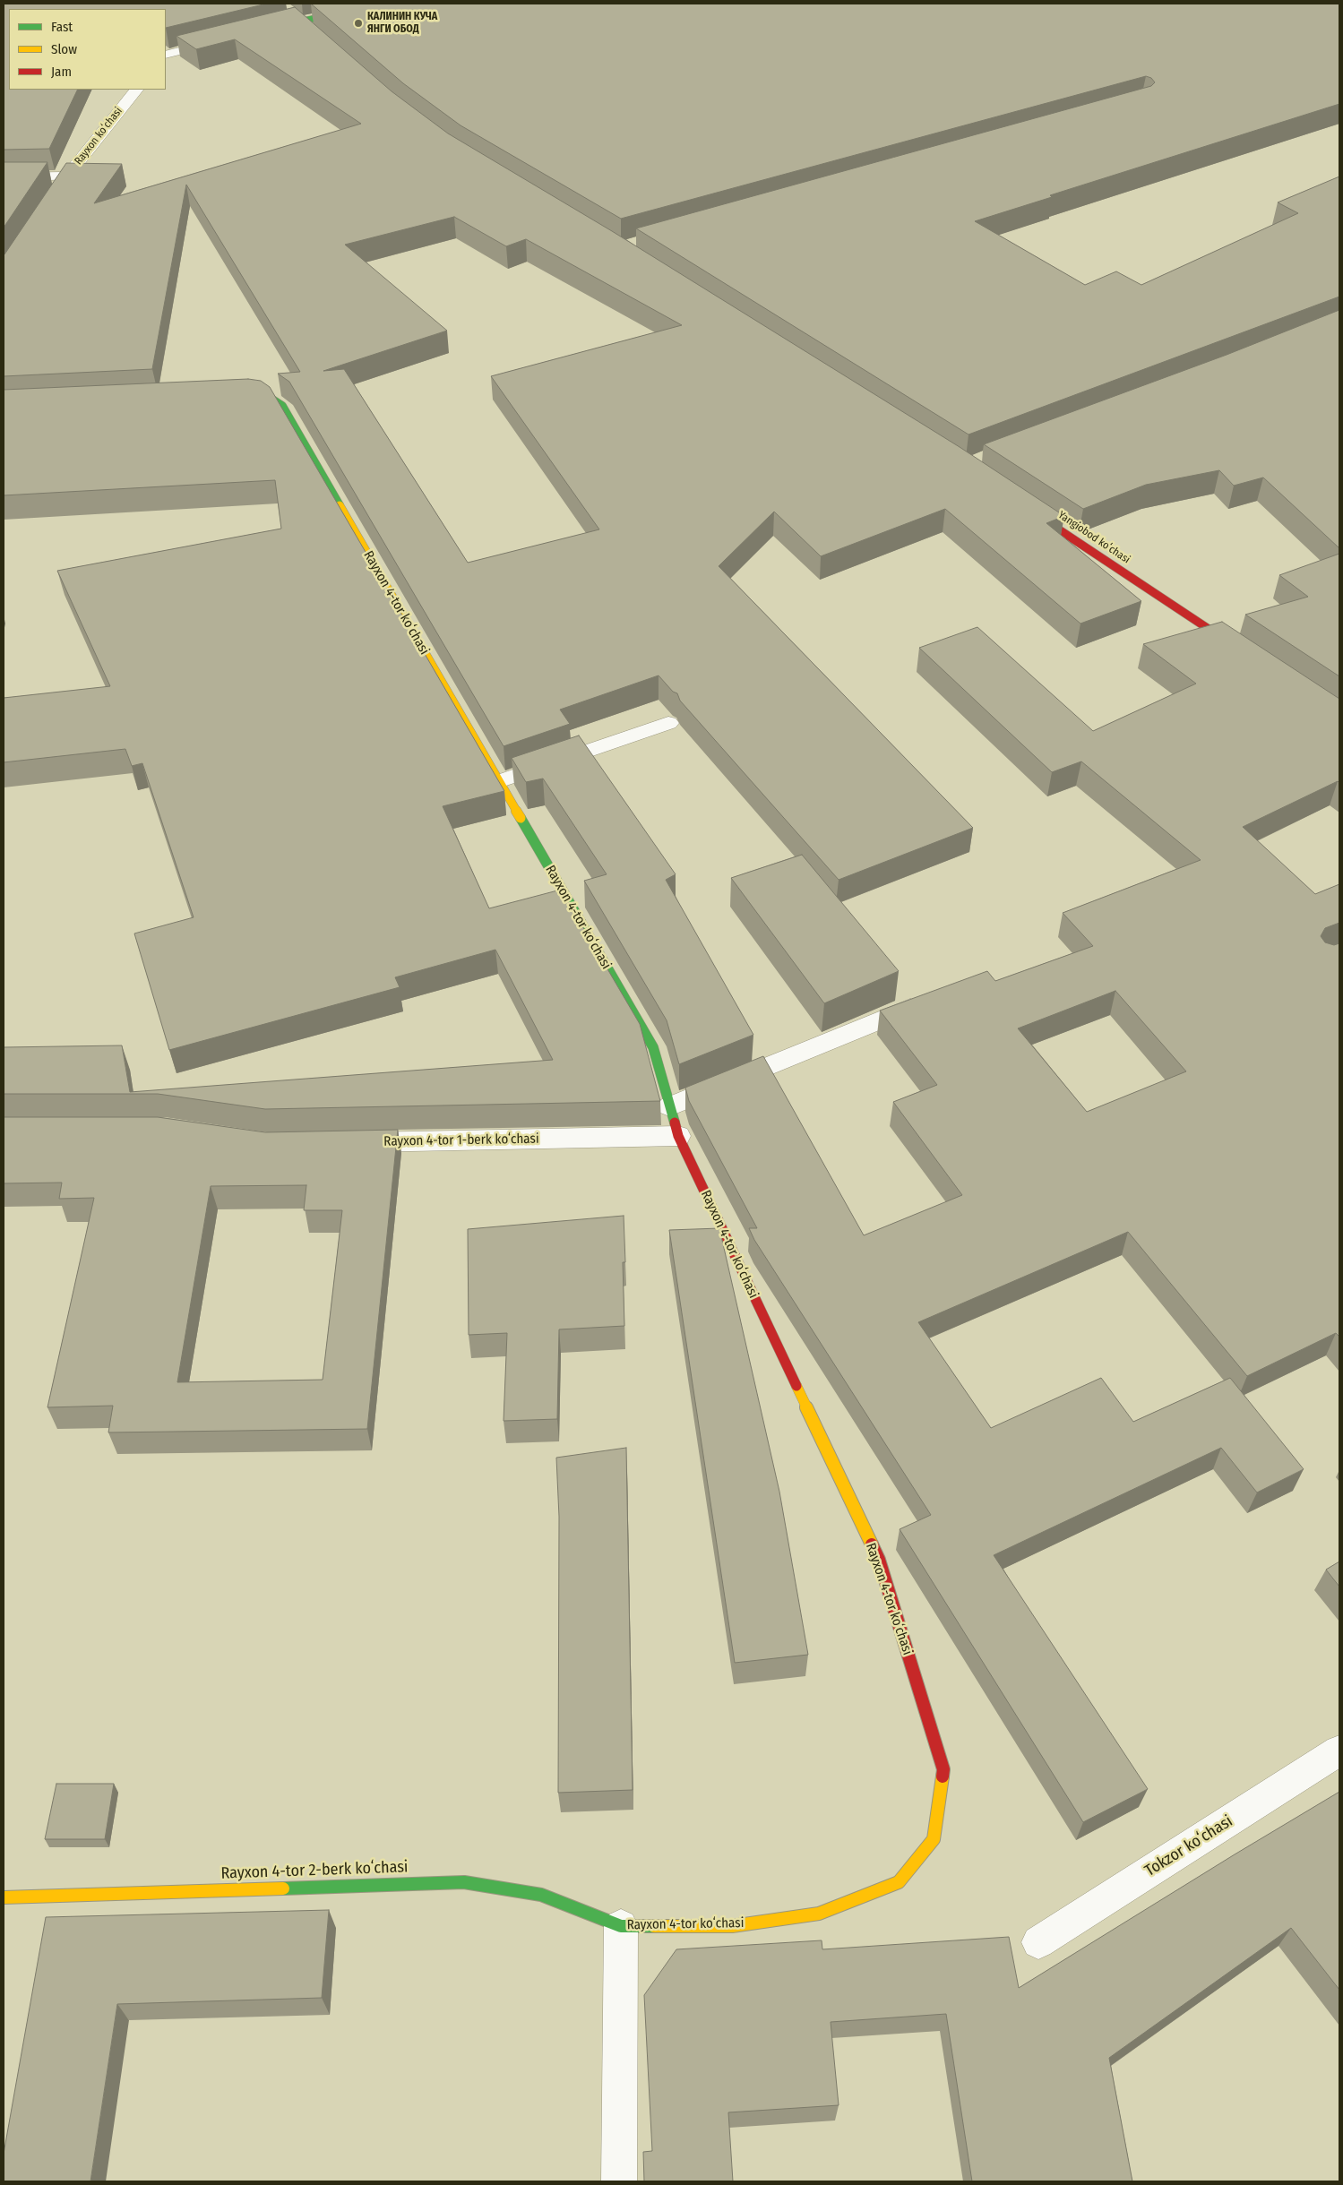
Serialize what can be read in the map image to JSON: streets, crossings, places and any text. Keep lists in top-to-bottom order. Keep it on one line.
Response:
{"streets":{"street":["Rayxon koʻchasi","Yangiobod koʻchasi","Rayxon 4-tor koʻchasi","Rayxon 4-tor 1-berk koʻchasi","Tokzor koʻchasi","Rayxon 4-tor 2-berk koʻchasi"]},"crossings":[["Rayxon 4-tor koʻchasi","Rayxon 4-tor 1-berk koʻchasi"],["Rayxon 4-tor koʻchasi","Rayxon 4-tor 2-berk koʻchasi"]],"places":["КАЛИНИН КУЧА ЯНГИ ОБОД"],"legend":["Fast","Slow","Jam"]}
